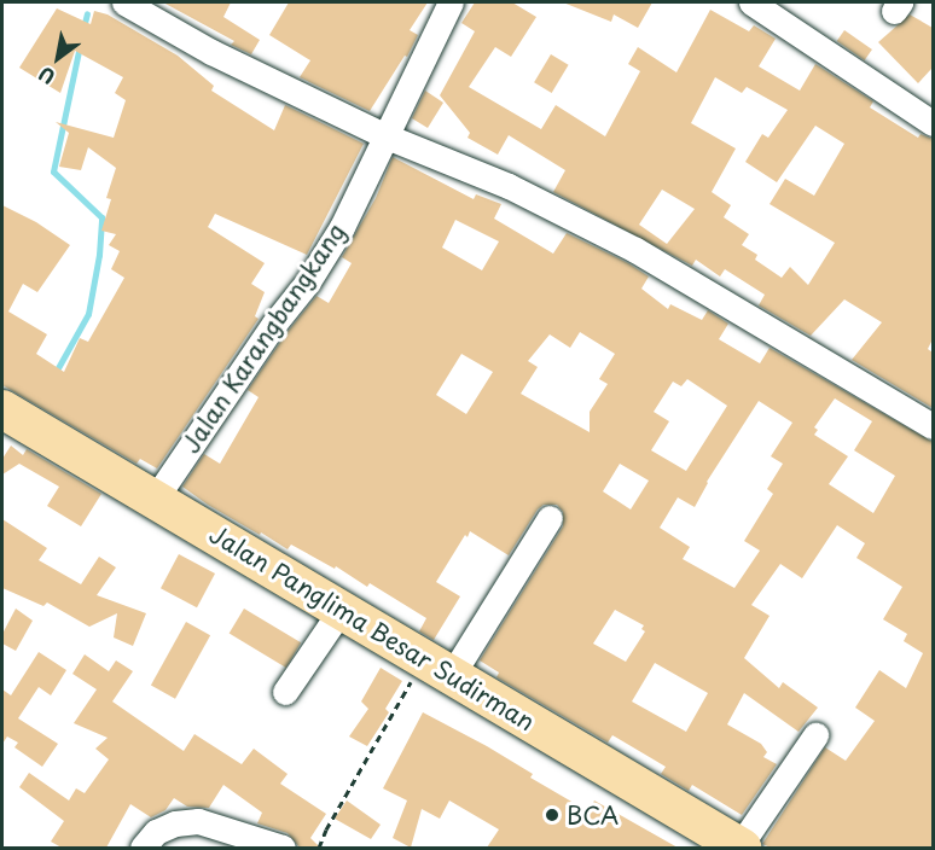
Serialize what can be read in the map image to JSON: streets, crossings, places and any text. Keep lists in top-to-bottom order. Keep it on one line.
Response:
{"streets":{"highway":["Jalan Panglima Besar Sudirman"],"street":["Jalan Karangbangkang"]},"crossings":[["Jalan Karangbangkang","Jalan Panglima Besar Sudirman"]],"places":["BCA"],"north":"bottom left"}
